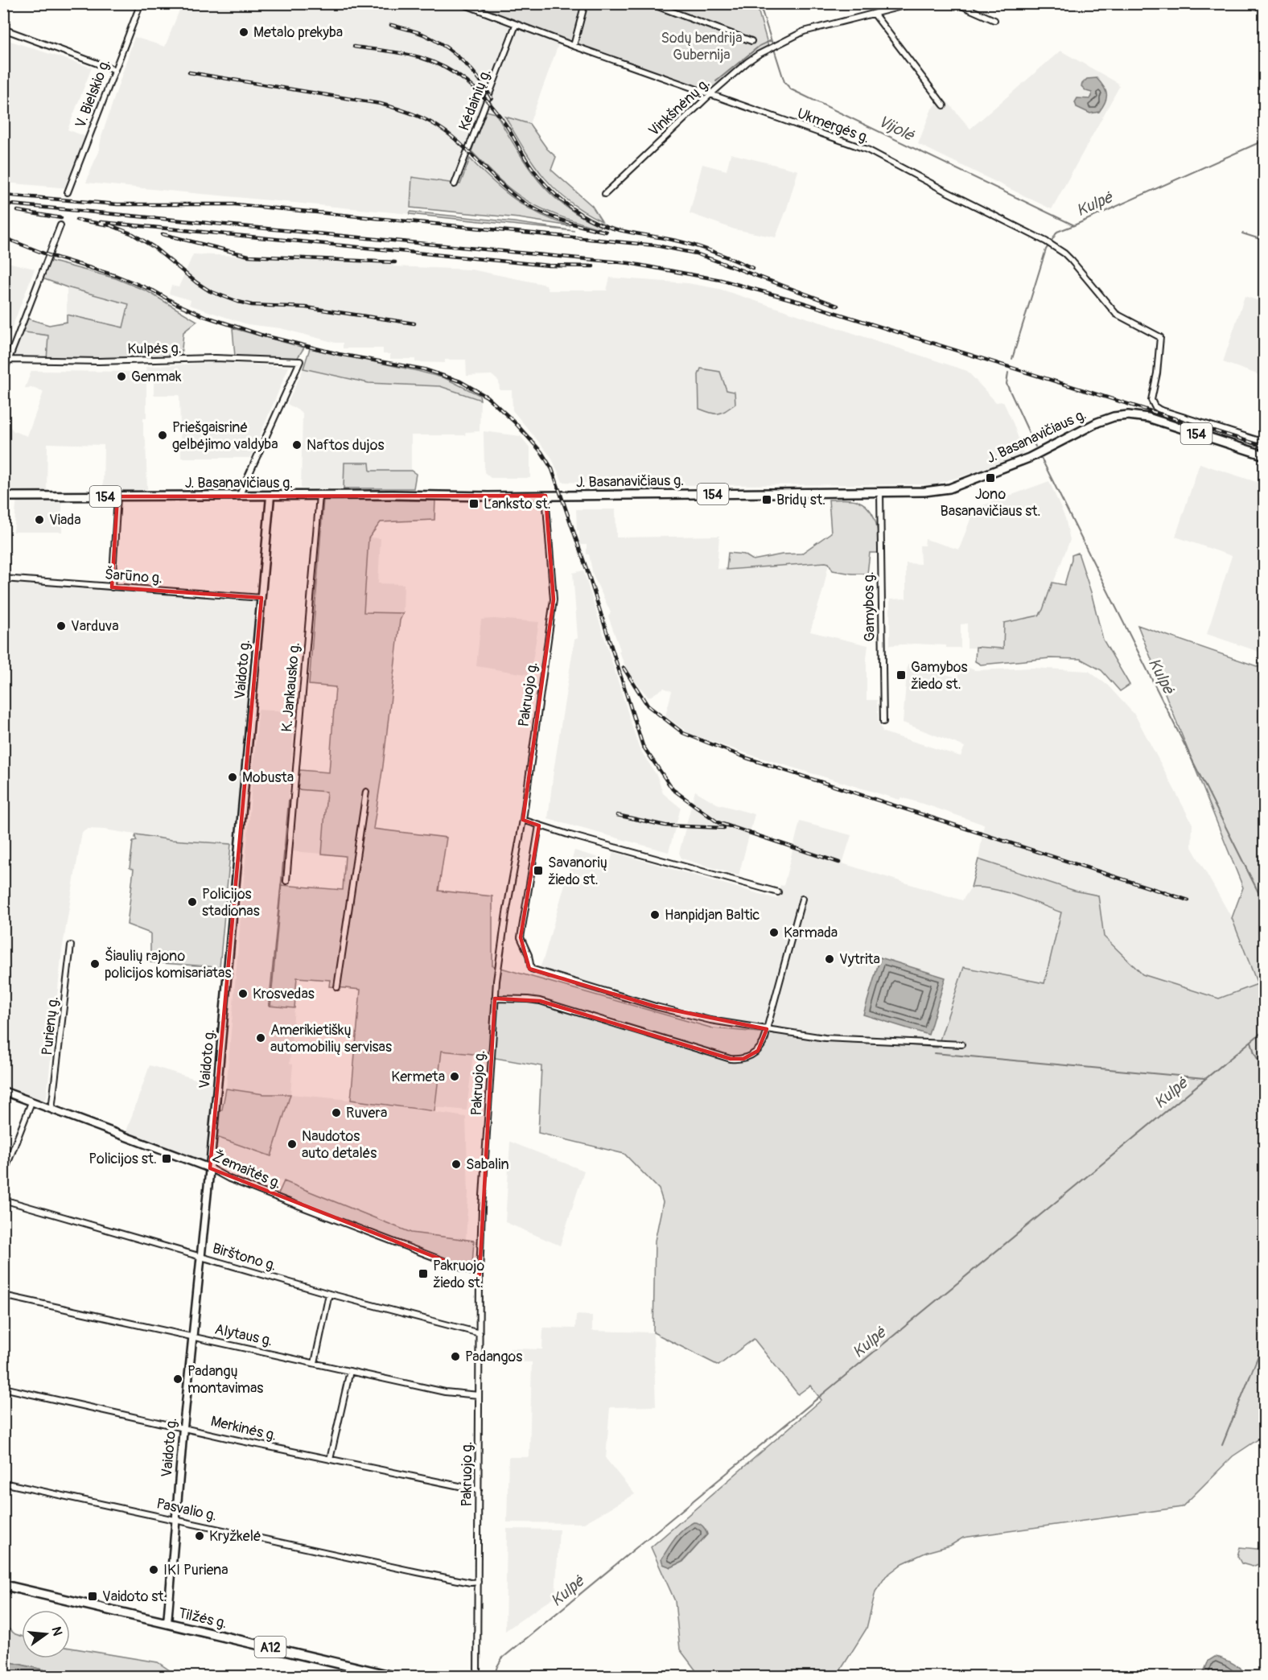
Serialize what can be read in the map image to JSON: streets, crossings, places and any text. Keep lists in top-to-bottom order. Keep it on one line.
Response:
{"streets":{"highway":["Tilžės g.","A12"],"main road":["154","J. Basanavičiaus g.","Vaidoto g.","Žemaitės g."],"street":["V. Bielskio g.","Kėdainių g.","Vinkšnėnų g.","Ukmergės g.","Kulpės g.","Šarūno g.","Gamybos g.","K. Jankausko g.","Pakruojo g.","Purienų g.","Birštono g.","Alytaus g.","Merkinės g.","Pasvalio g."]},"crossings":[["Kėdainių g.","Ukmergės g."],["Vinkšnėnų g.","Ukmergės g."],["Kulpės g.","J. Basanavičiaus g."],["J. Basanavičiaus g.","Gamybos g."],["J. Basanavičiaus g.","Vaidoto g."],["J. Basanavičiaus g.","K. Jankausko g."],["J. Basanavičiaus g.","Pakruojo g."],["Šarūno g.","Vaidoto g."],["Vaidoto g.","Žemaitės g."],["Vaidoto g.","Birštono g."],["Vaidoto g.","Alytaus g."],["Vaidoto g.","Merkinės g."],["Vaidoto g.","Pasvalio g."],["Vaidoto g.","Tilžės g."],["Pakruojo g.","Žemaitės g."],["Pakruojo g.","Birštono g."],["Pakruojo g.","Alytaus g."],["Pakruojo g.","Merkinės g."],["Pakruojo g.","Pasvalio g."],["Purienų g.","Žemaitės g."]],"water":["Vijolė","Kulpė"],"parks":["Sodų bendrija Gubernija"],"places":{"other":["Metalo prekyba","Genmak","Priešgaisrinė gelbėjimo valdyba","Naftos dujos","Viada","Varduva","Mobusta","Policijos stadionas","Hanpidjan Baltic","Karmada","Vytrita","Šiaulių rajono policijos komisariatas","Krosvedas","Amerikietiškų automobilių servisas","Kermeta","Ruvera","Naudotos auto detalės","Sabalin","Padangos","Padangų montavimas","Kryžkelė","IKI Puriena"],"transit":["Jono Basanavičiaus st.","Bridų st.","Lanksto st.","Gamybos žiedo st.","Savanorių žiedo st.","Policijos st.","Pakruojo žiedo st.","Vaidoto st."]},"north":"right"}
